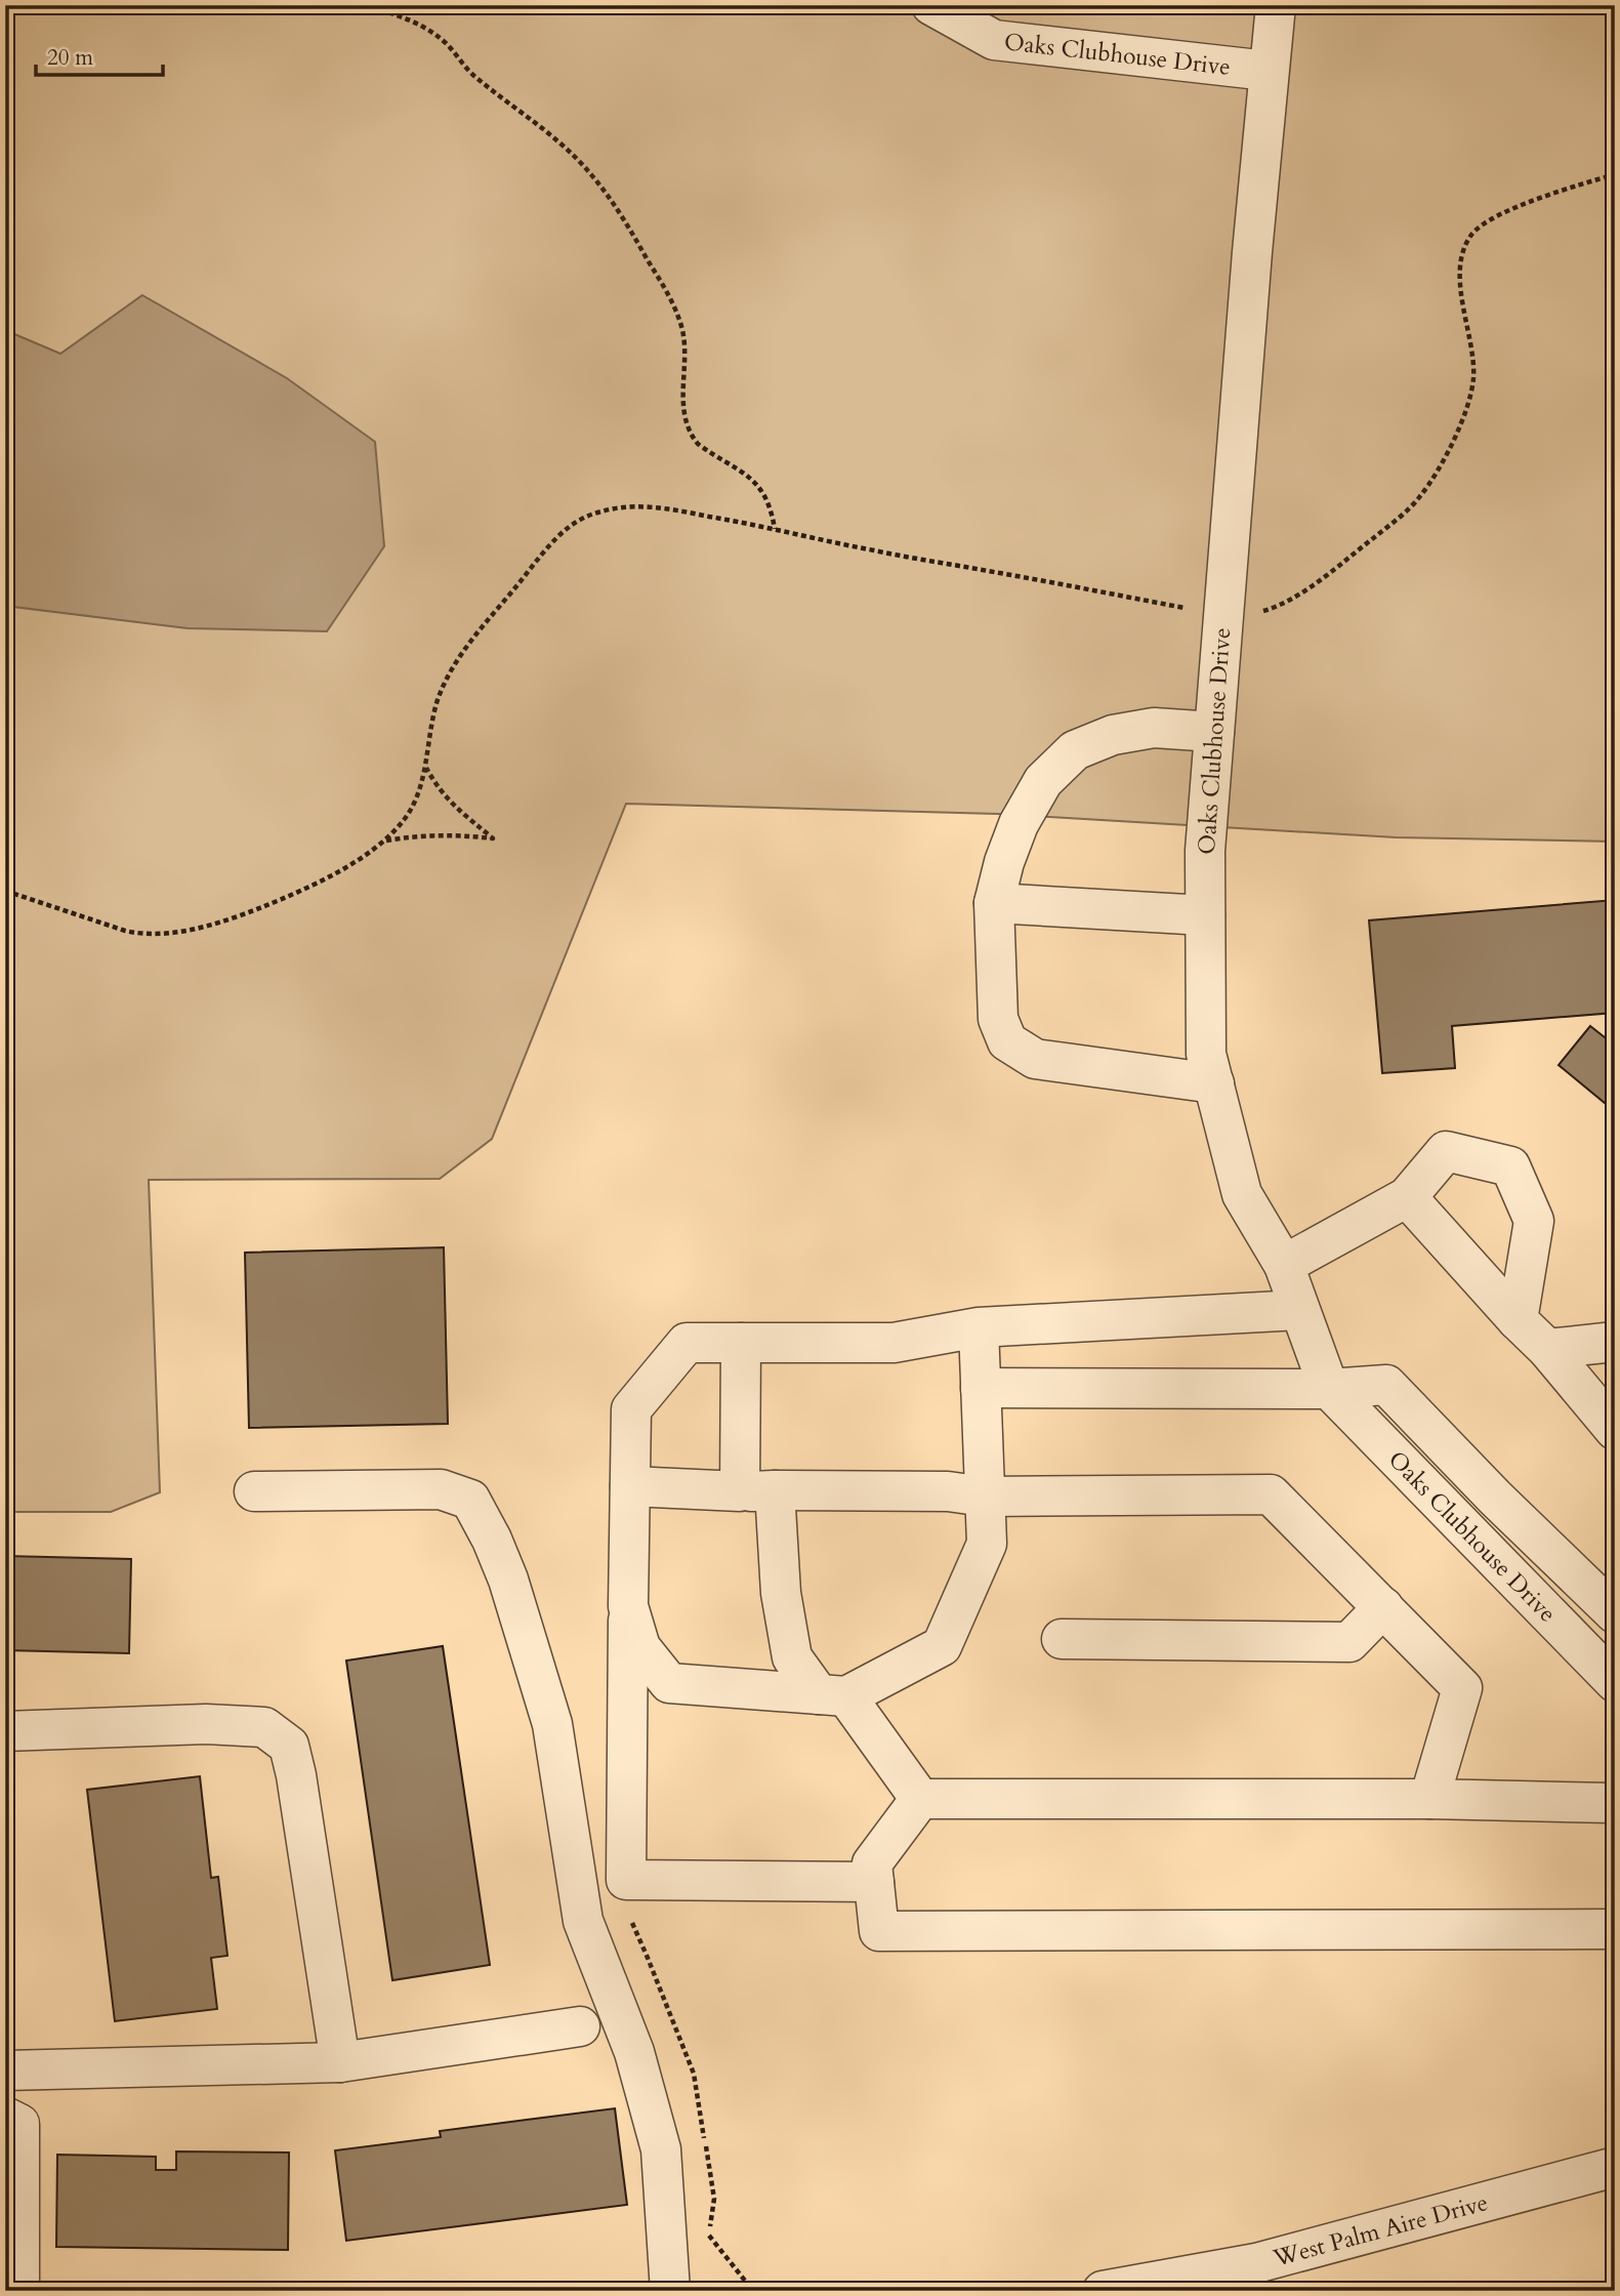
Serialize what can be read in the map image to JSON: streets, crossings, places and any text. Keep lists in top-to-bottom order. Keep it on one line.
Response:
{"streets":{"street":["Oaks Clubhouse Drive","West Palm Aire Drive"]},"scale_bar":"20 m"}
